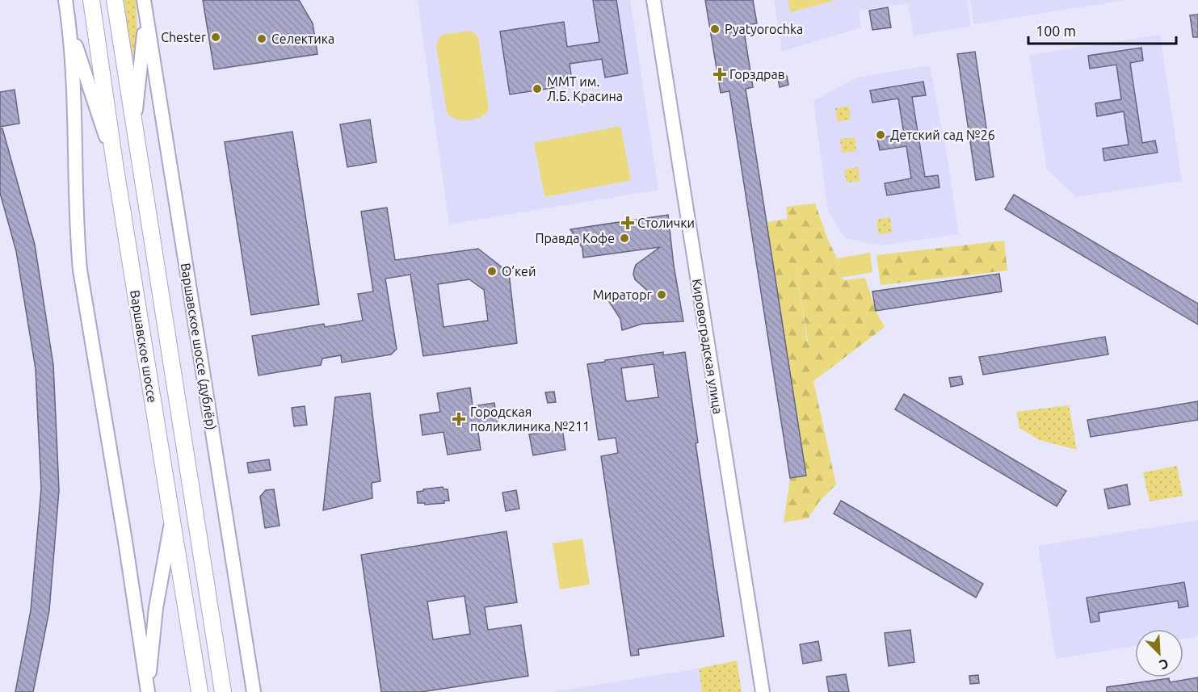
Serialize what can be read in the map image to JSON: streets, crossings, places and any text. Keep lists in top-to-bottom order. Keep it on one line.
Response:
{"streets":{"main road":["Варшавское шоссе","Варшавское шоссе (дублёр)","Кировоградская улица"]},"places":{"other":["Pyatyorochka","Chester","Селектика","ММТ им. Л.Б. Красина","Детский сад №26","Правда Кофе","О’кей","Мираторг"],"health":["Горздрав","Столички","Городская поликлиника №211"]},"scale_bar":"100 m","north":"bottom right"}
